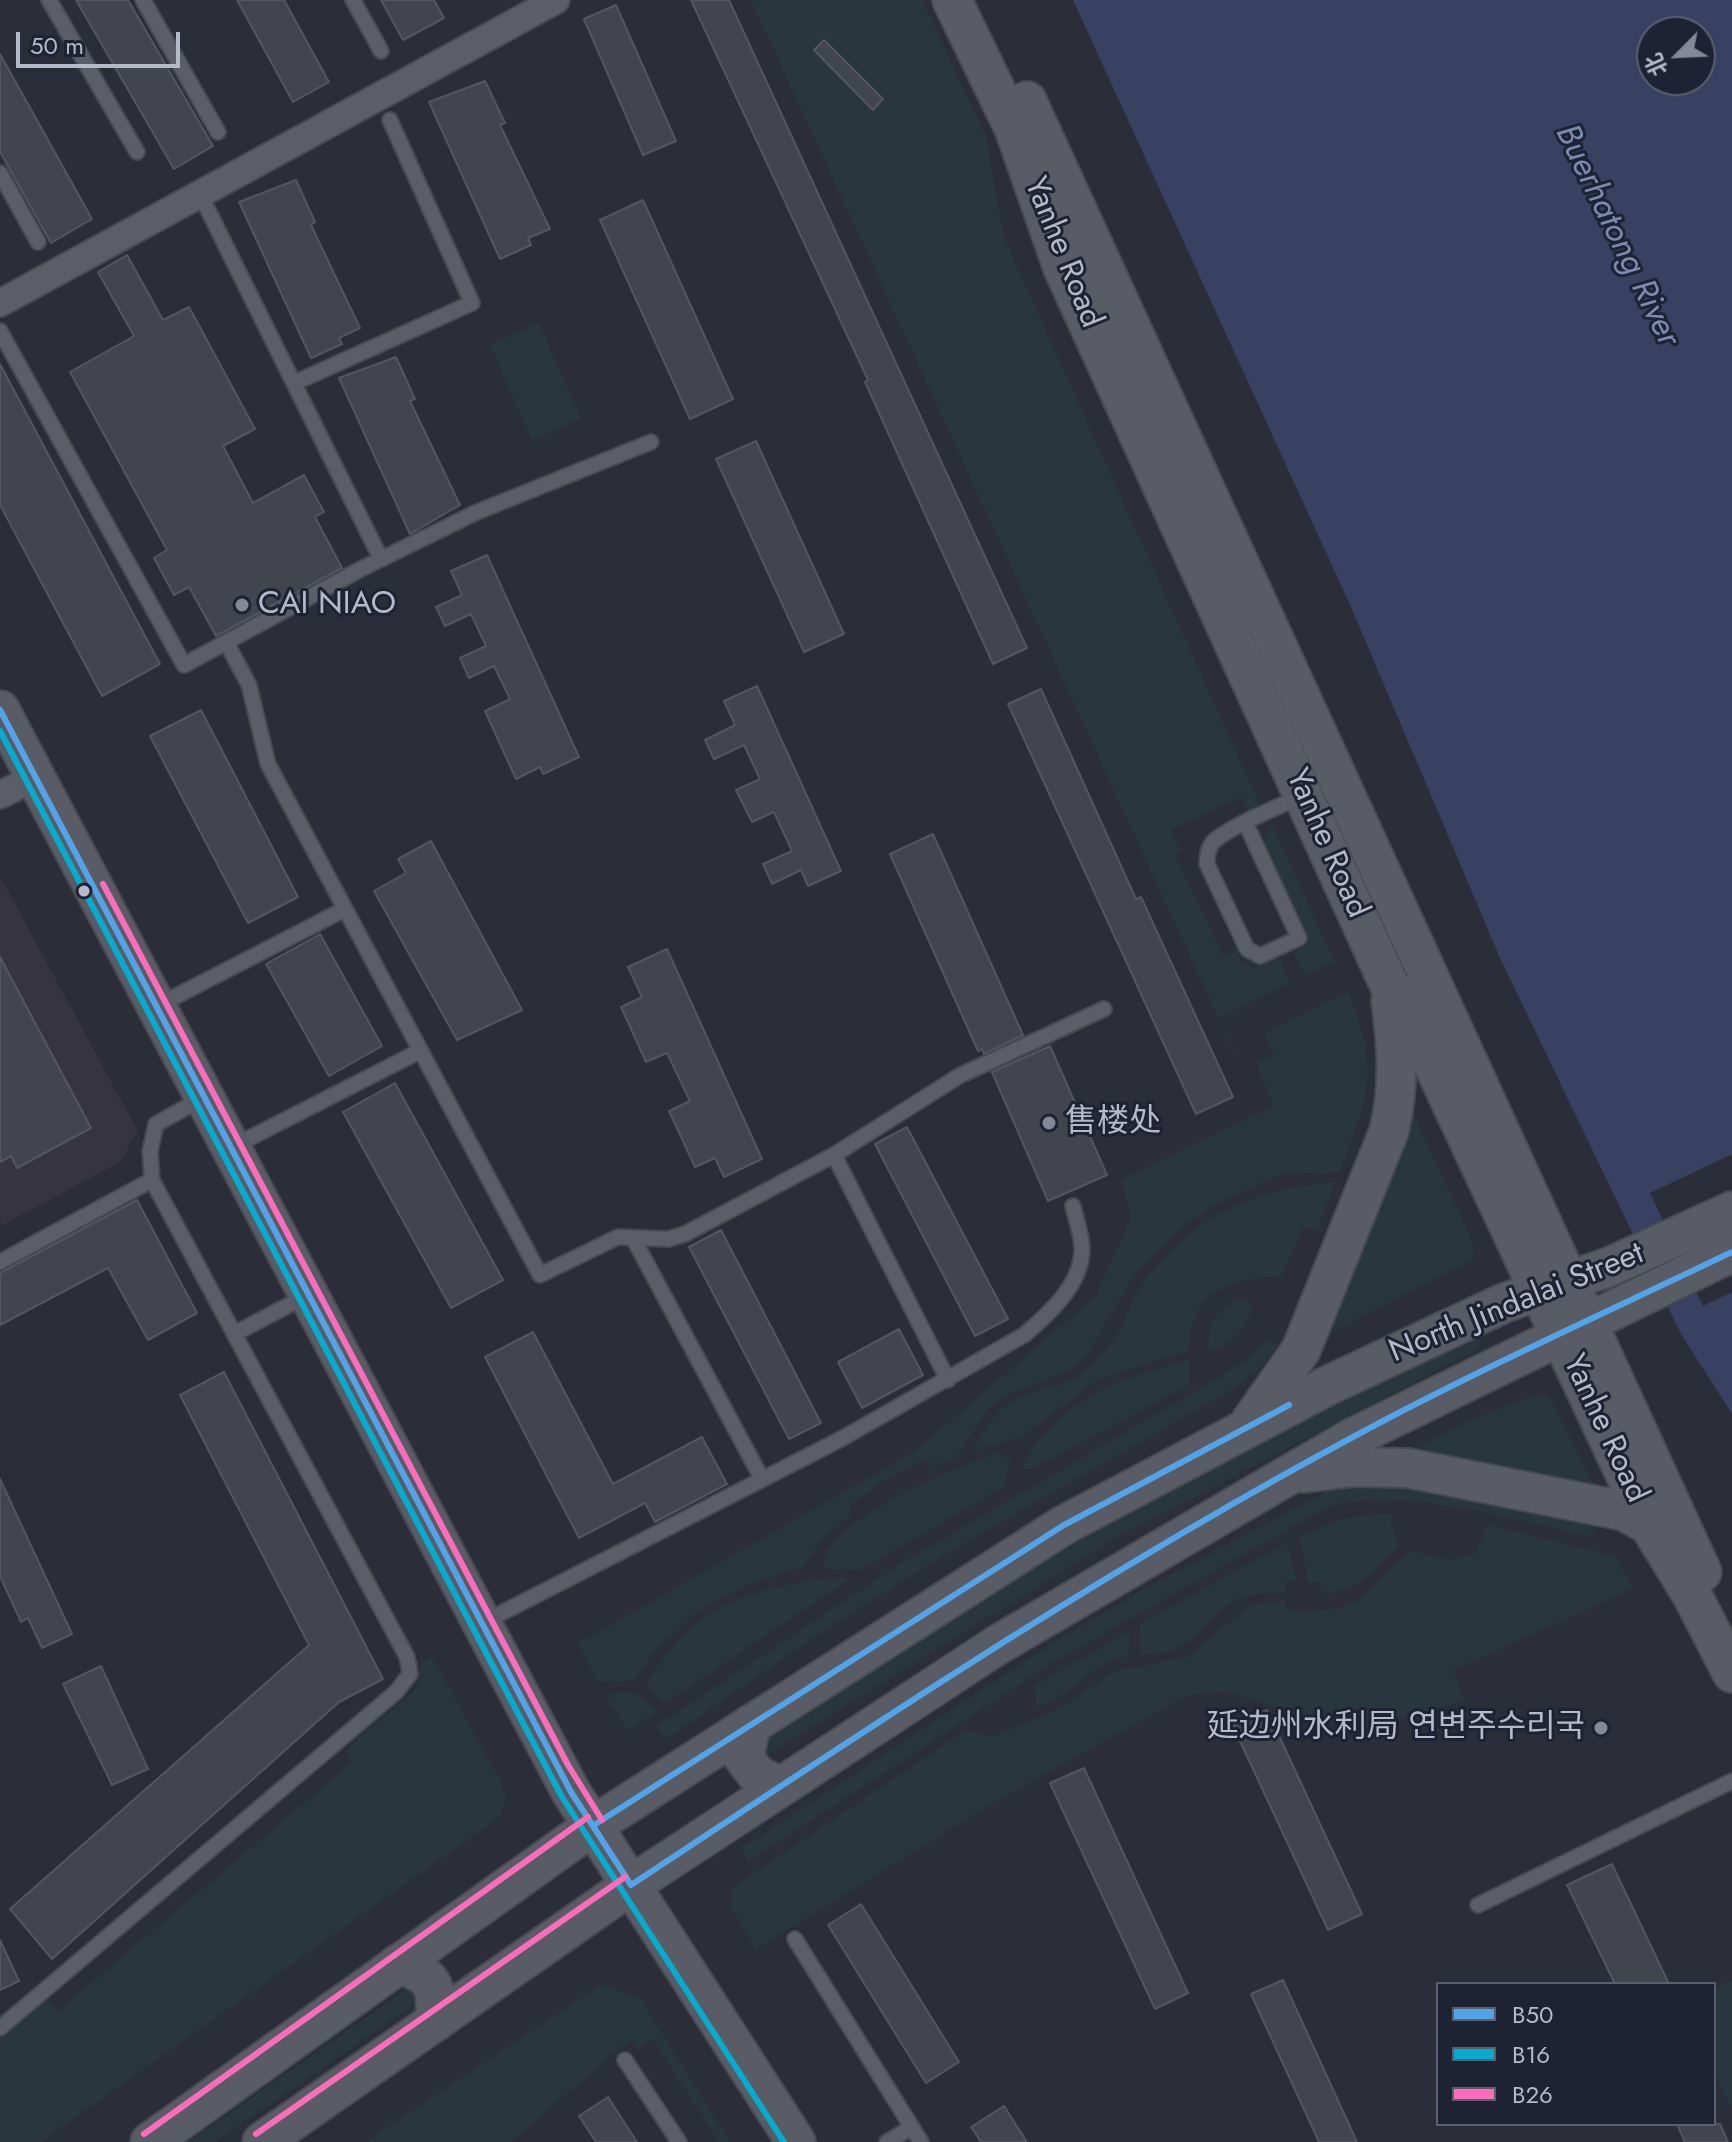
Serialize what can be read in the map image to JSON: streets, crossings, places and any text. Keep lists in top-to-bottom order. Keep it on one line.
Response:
{"streets":{"main road":["Yanhe Road","North Jindalai Street"]},"crossings":[["Yanhe Road","North Jindalai Street"]],"water":["Buerhatong River"],"places":["CAI NIAO","售楼处","延边州水利局 연변주수리국"],"lines":["transit line B50","transit line B16","transit line B26"],"legend":["B50","B16","B26"],"scale_bar":"50 m","north":"bottom left"}
